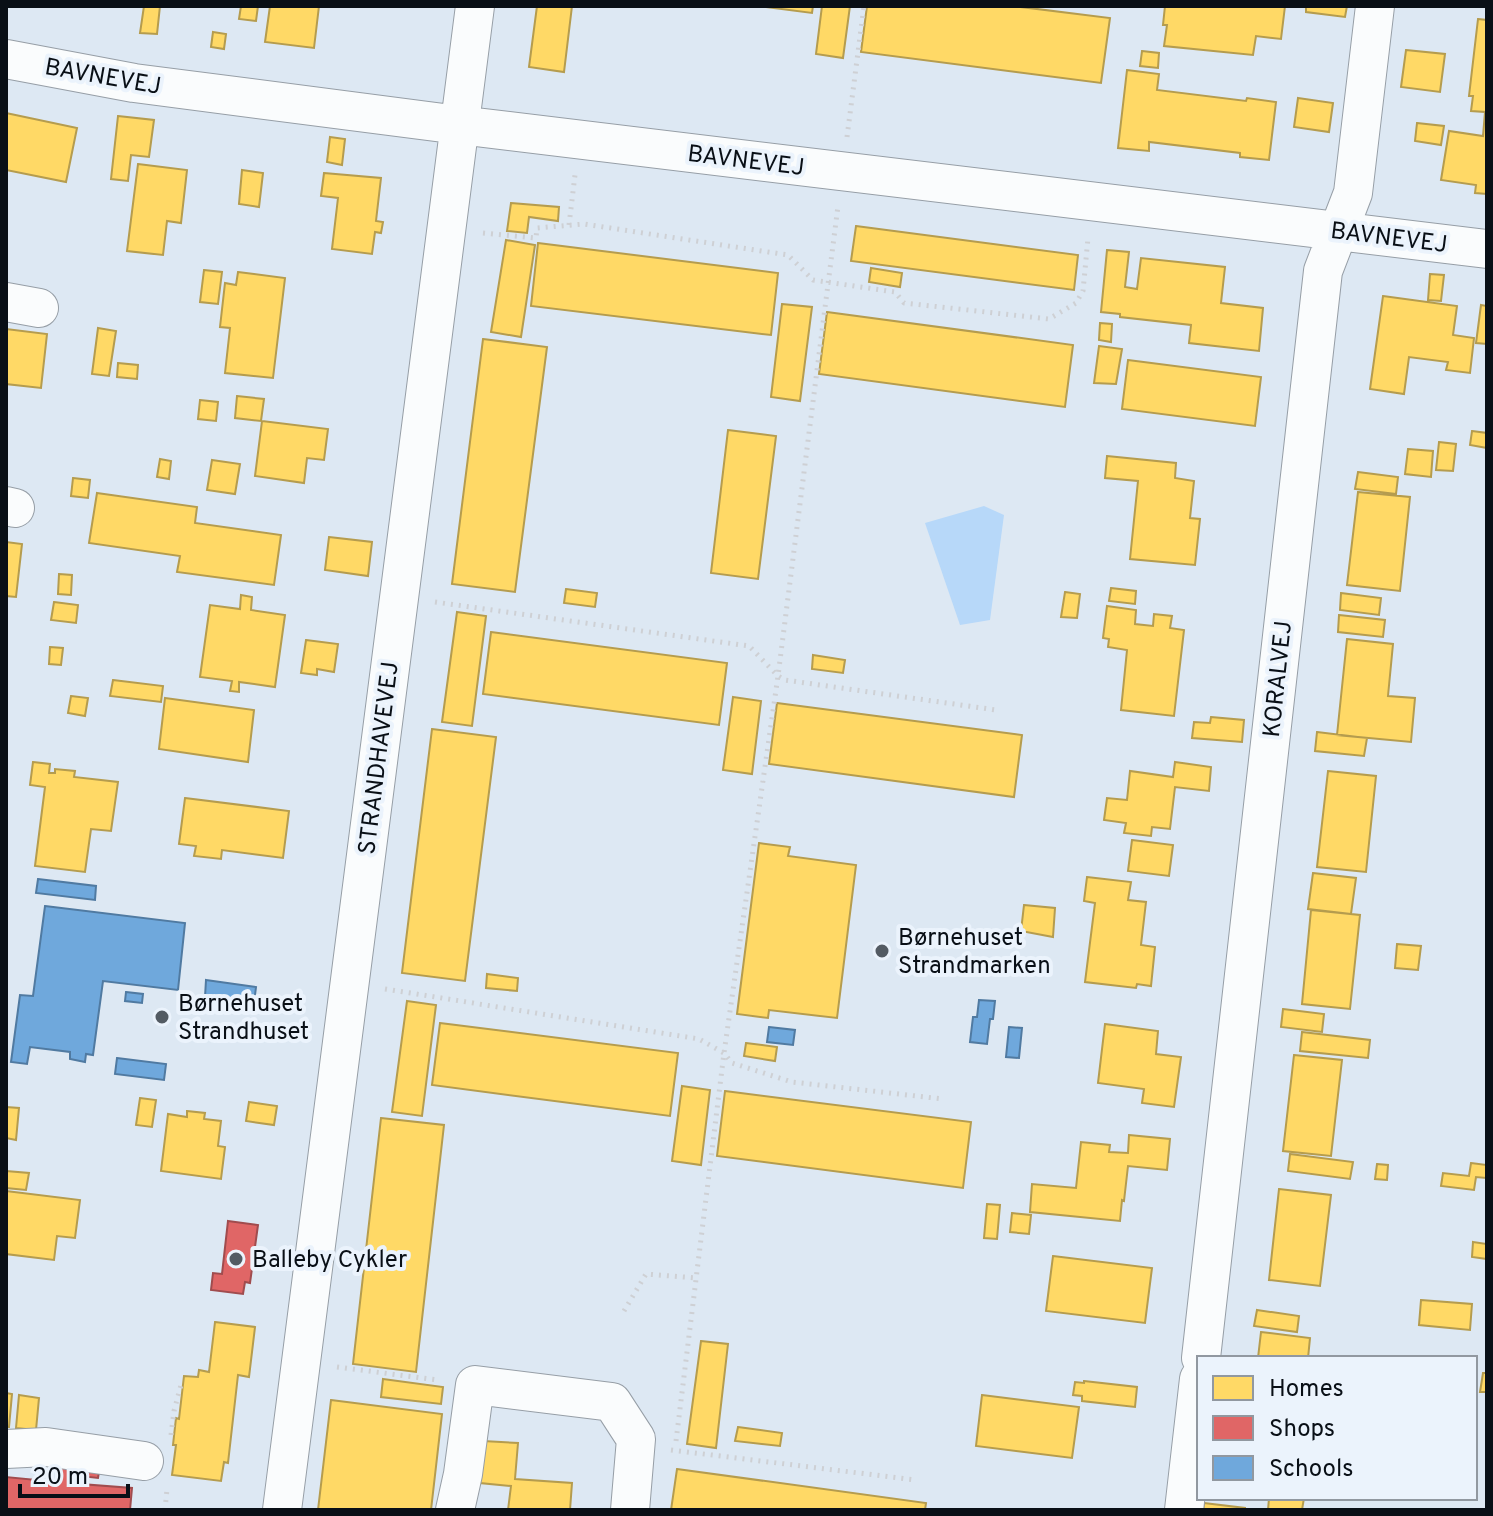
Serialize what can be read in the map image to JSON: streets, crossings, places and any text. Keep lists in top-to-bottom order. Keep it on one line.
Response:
{"streets":{"street":["BAVNEVEJ","KORALVEJ","STRANDHAVEVEJ"]},"crossings":[["BAVNEVEJ","KORALVEJ"],["BAVNEVEJ","STRANDHAVEVEJ"]],"places":["Børnehuset Strandmarken","Børnehuset Strandhuset","Balleby Cykler"],"legend":["Homes","Shops","Schools"],"scale_bar":"20 m"}
